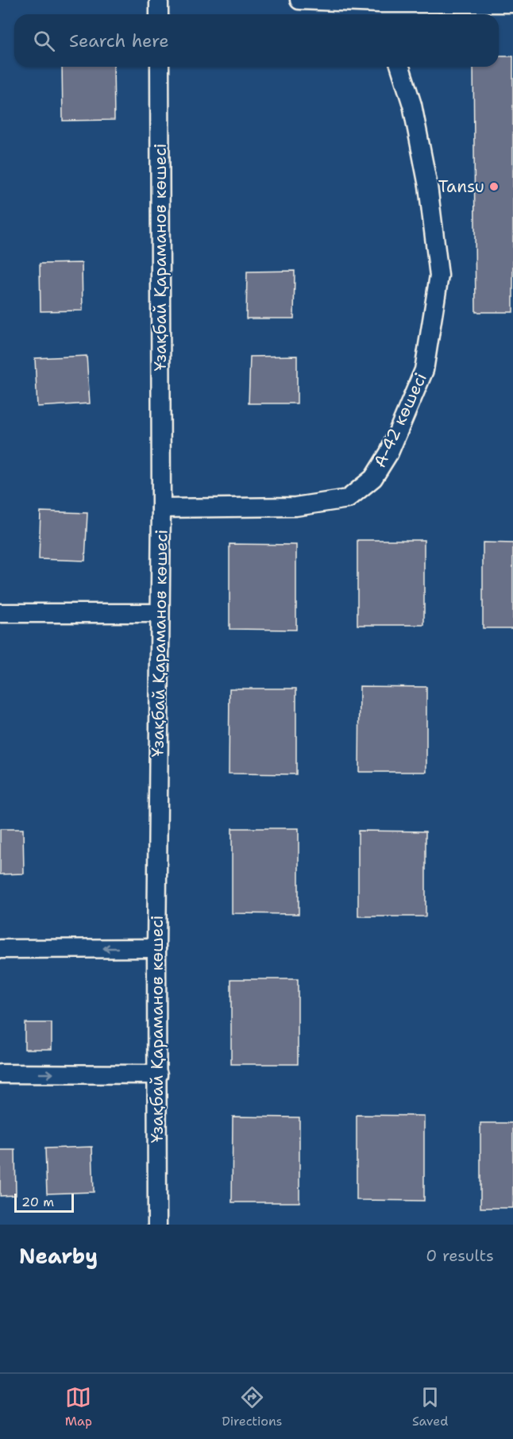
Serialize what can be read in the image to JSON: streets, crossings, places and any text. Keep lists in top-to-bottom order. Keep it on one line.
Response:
{"streets":{"street":["Ұзақбай Қараманов көшесі","А-42 көшесі"]},"crossings":[["Ұзақбай Қараманов көшесі","А-42 көшесі"]],"places":["Tansu"],"scale_bar":"20 m","page":{"search":"Search here","scale":"20 m","heading":["Nearby","0 results"],"nav":["Map","Directions","Saved"]}}
